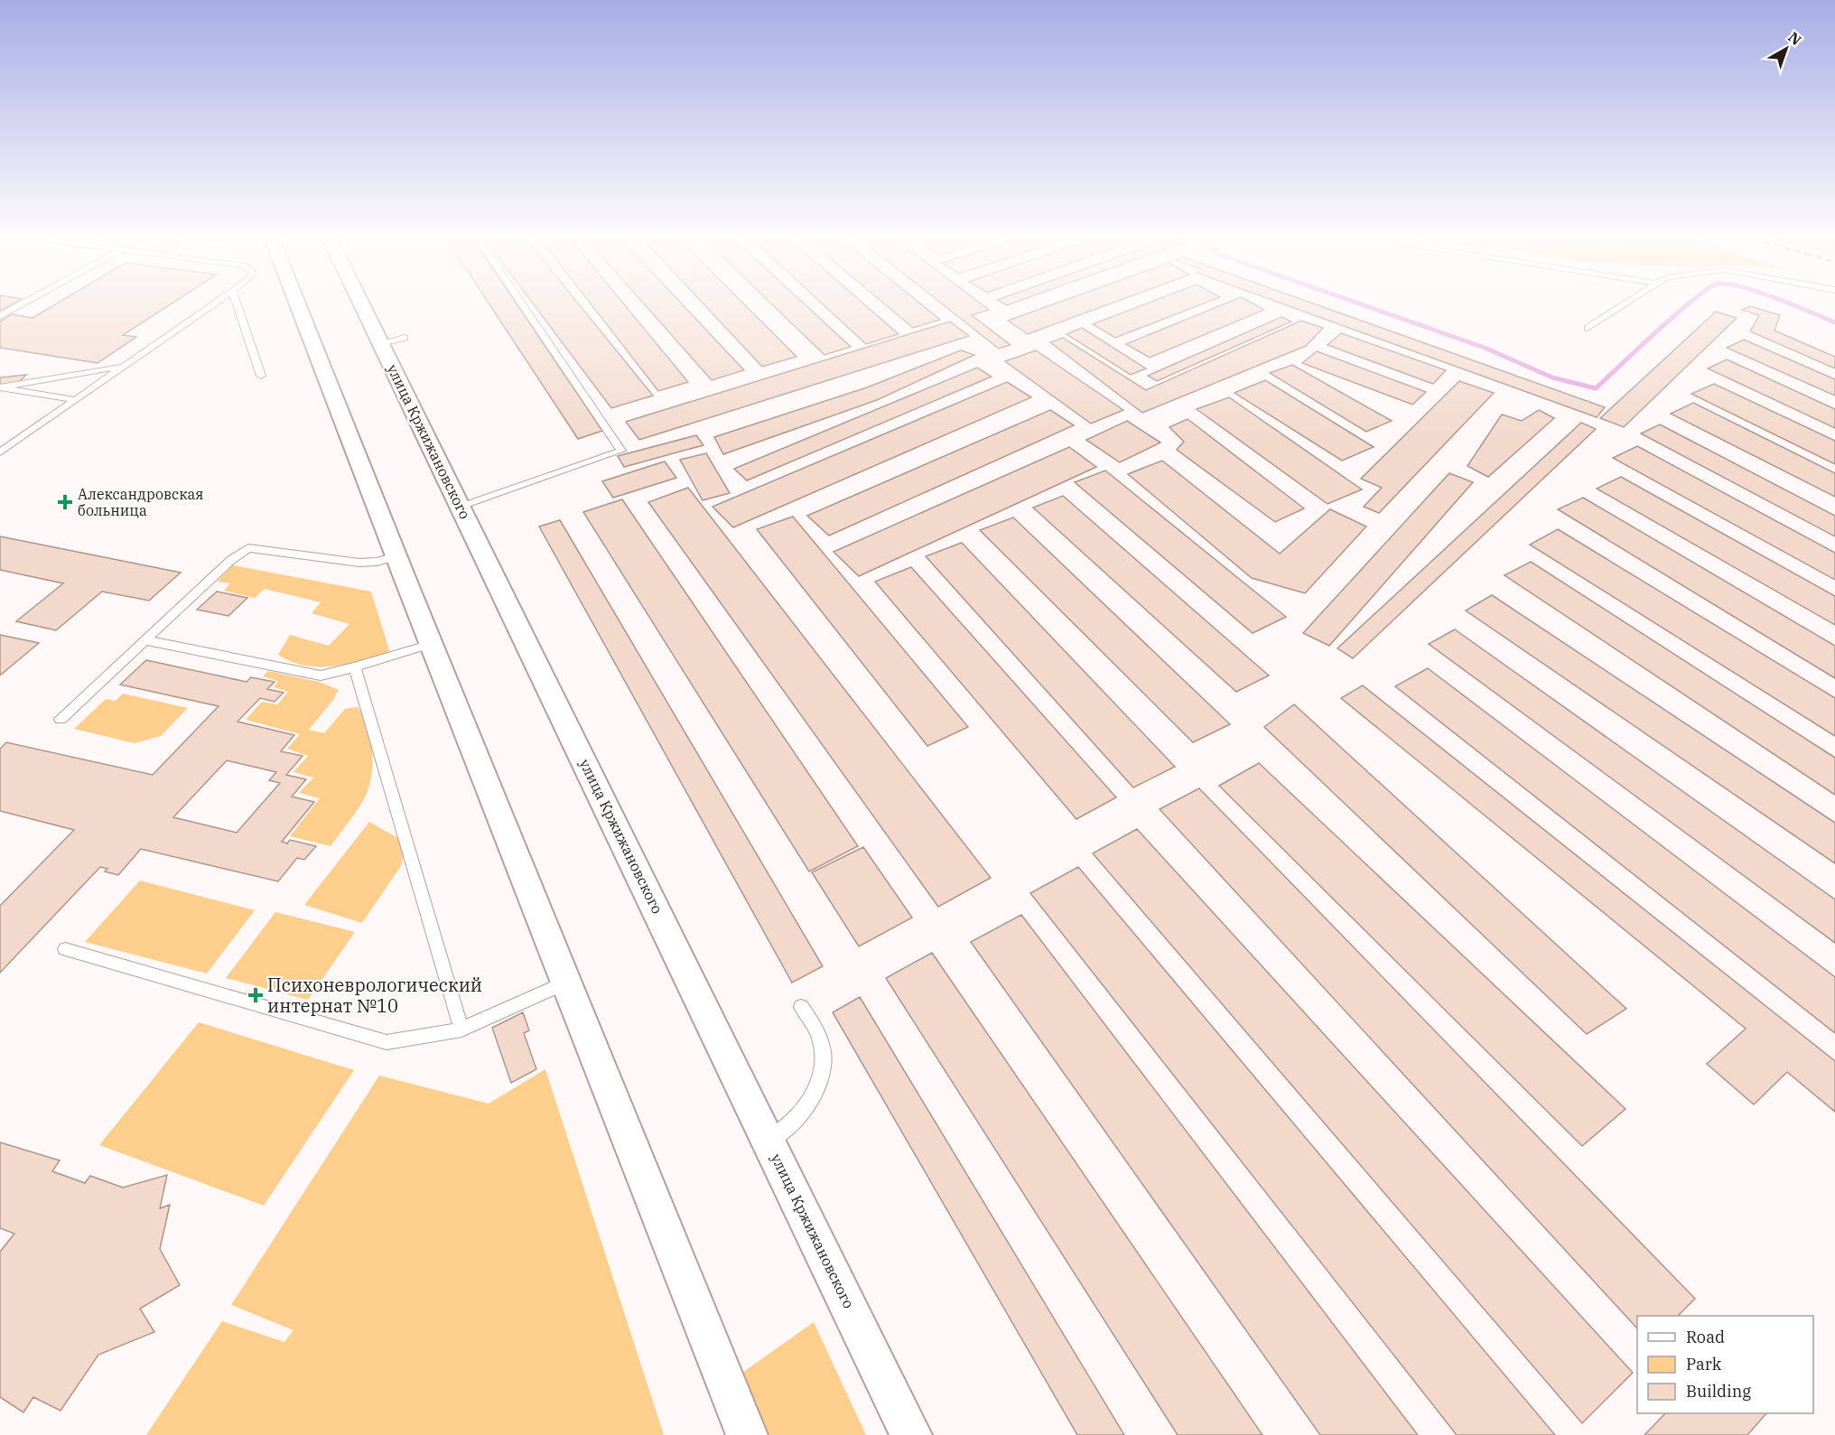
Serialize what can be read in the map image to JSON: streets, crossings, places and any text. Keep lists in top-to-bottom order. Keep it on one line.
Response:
{"streets":{"street":["улица Кржижановского"]},"places":{"health":["Александровская больница","Психоневрологический интернат №10"]},"legend":["Road","Park","Building"],"north":"top right"}
